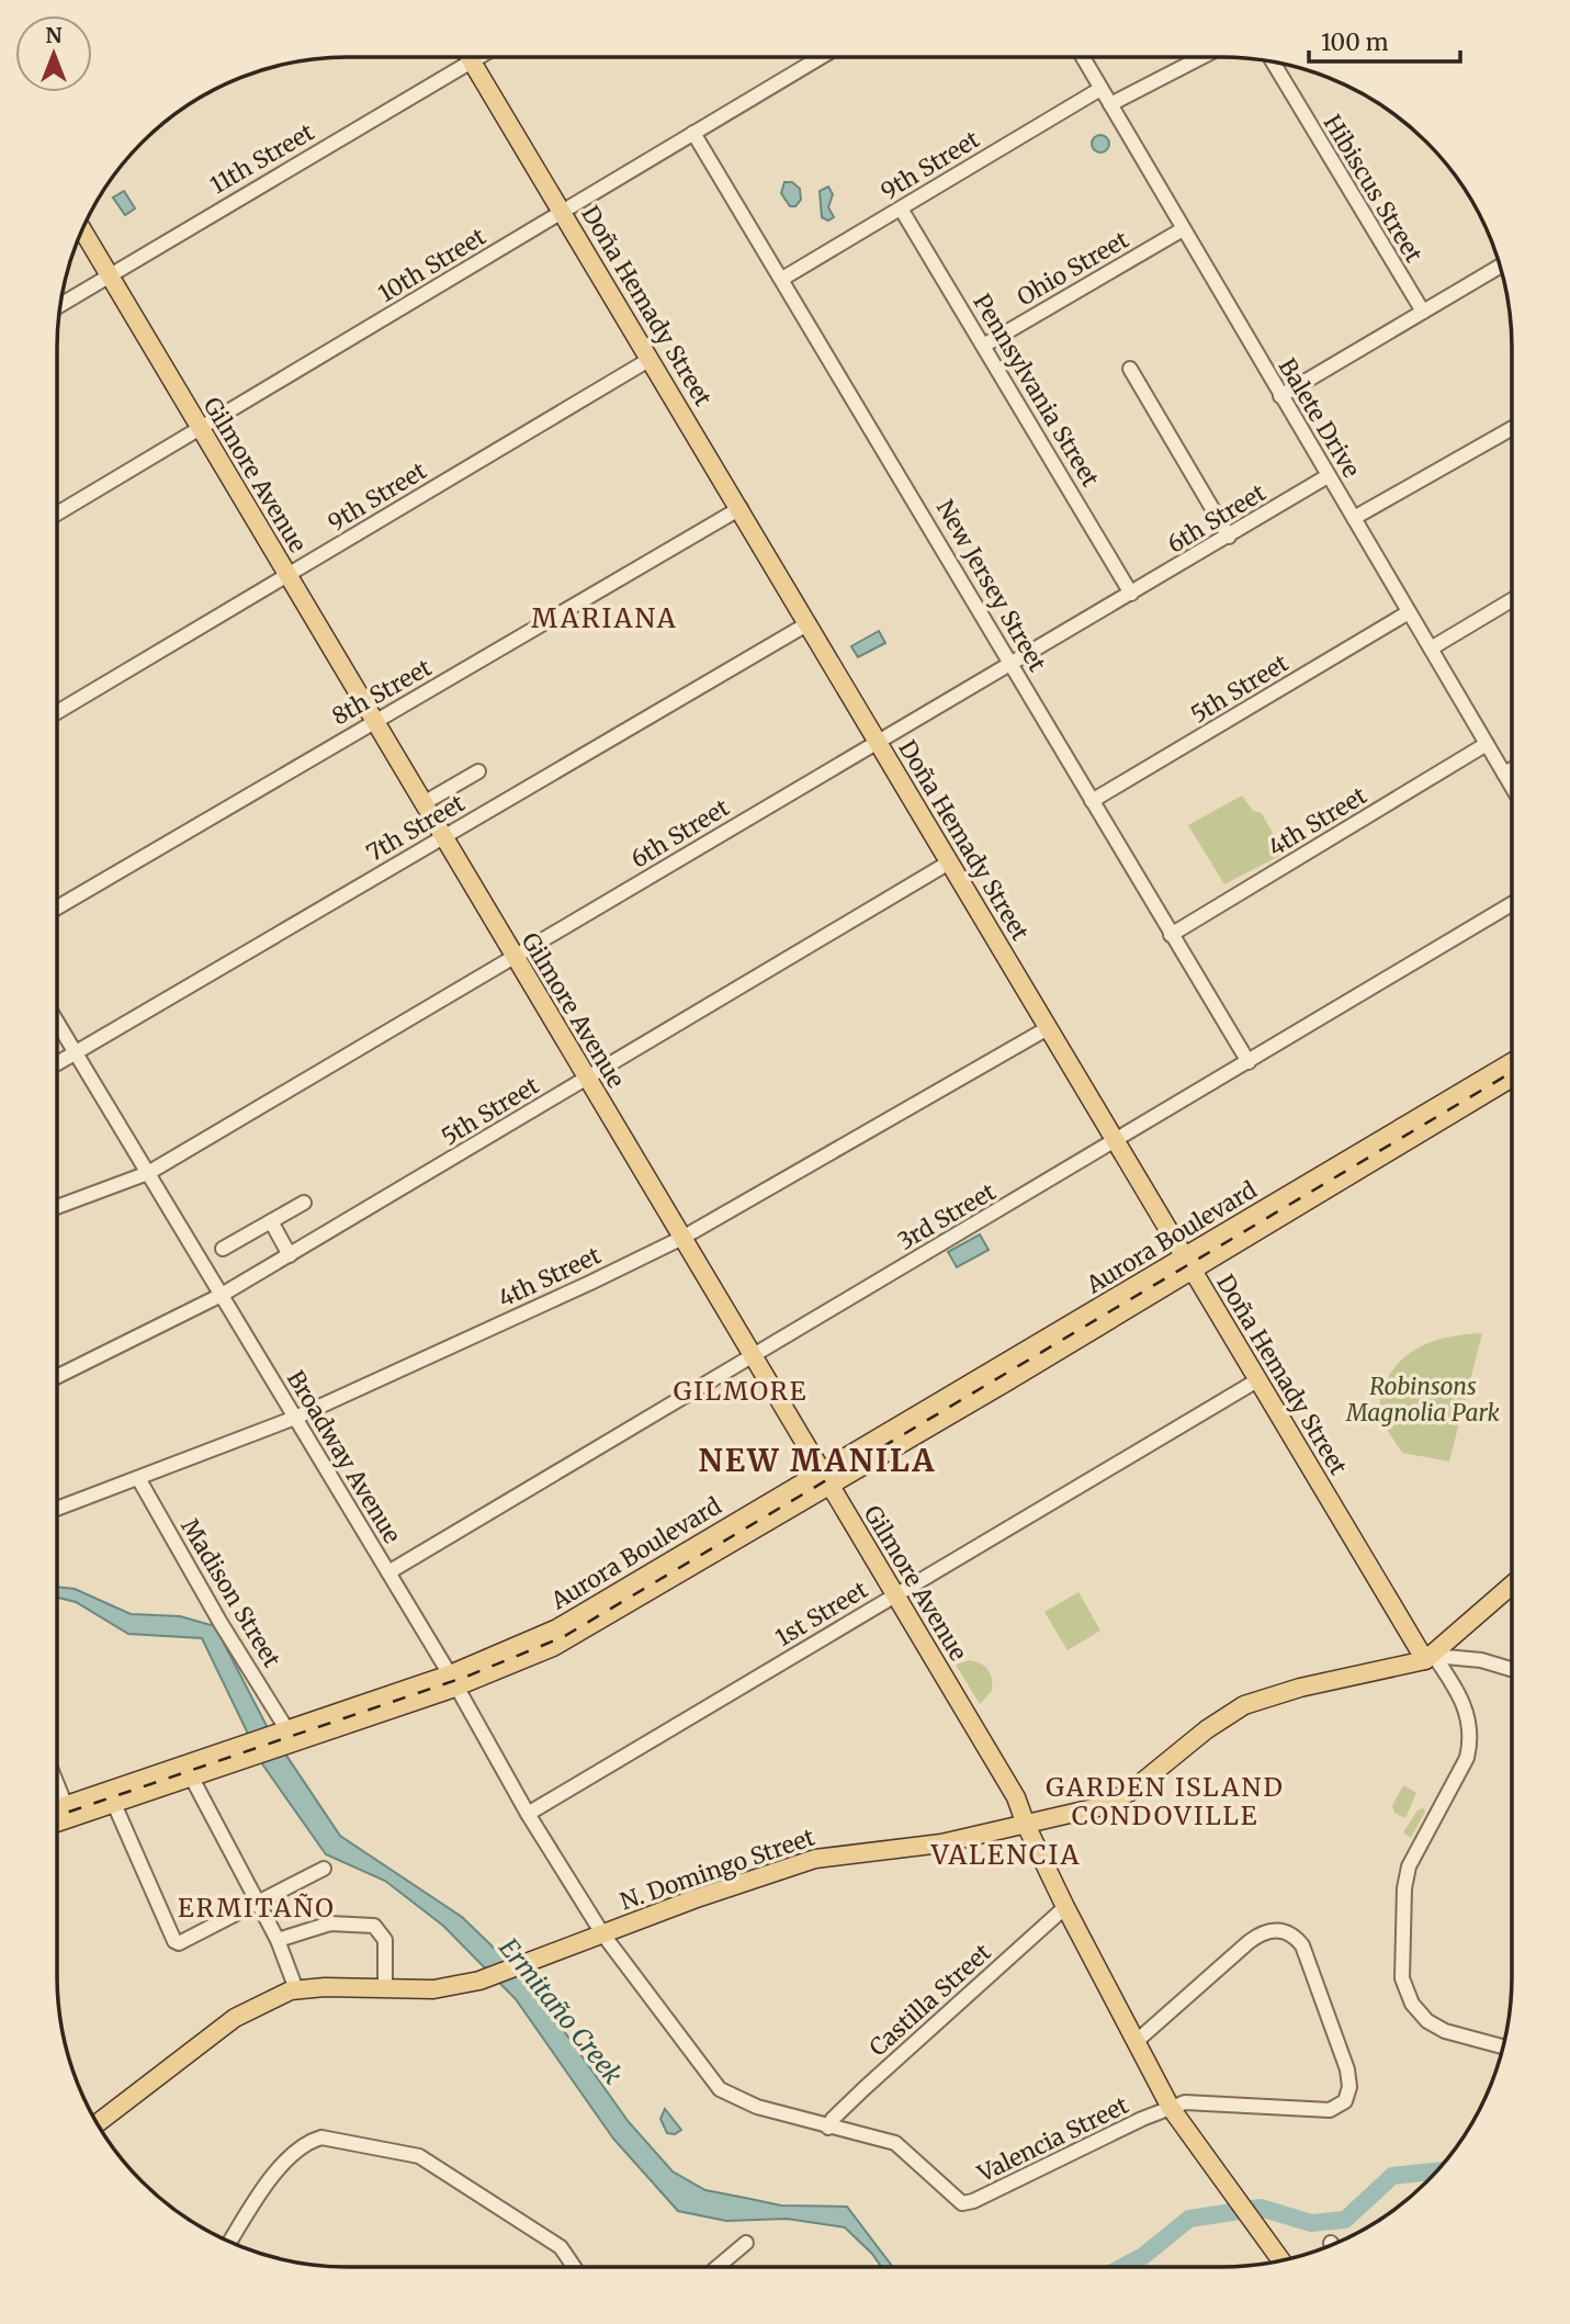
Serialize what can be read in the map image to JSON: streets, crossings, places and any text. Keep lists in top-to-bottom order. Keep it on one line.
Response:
{"streets":{"main road":["Doña Hemady Street","Gilmore Avenue","Aurora Boulevard","N. Domingo Street"],"street":["11th Street","9th Street","Hibiscus Street","10th Street","Ohio Street","Pennsylvania Street","Balete Drive","6th Street","New Jersey Street","5th Street","8th Street","4th Street","7th Street","3rd Street","Broadway Avenue","Madison Street","1st Street","Castilla Street","Valencia Street"]},"crossings":[["11th Street","Doña Hemady Street"],["11th Street","Gilmore Avenue"],["9th Street","Doña Hemady Street"],["9th Street","Pennsylvania Street"],["9th Street","Balete Drive"],["9th Street","Gilmore Avenue"],["9th Street","New Jersey Street"],["10th Street","Doña Hemady Street"],["10th Street","Gilmore Avenue"],["10th Street","New Jersey Street"],["Ohio Street","Pennsylvania Street"],["Ohio Street","Balete Drive"],["Doña Hemady Street","6th Street"],["Doña Hemady Street","5th Street"],["Doña Hemady Street","8th Street"],["Doña Hemady Street","4th Street"],["Doña Hemady Street","7th Street"],["Doña Hemady Street","3rd Street"],["Doña Hemady Street","Aurora Boulevard"],["Doña Hemady Street","1st Street"],["Doña Hemady Street","N. Domingo Street"],["Pennsylvania Street","6th Street"],["Balete Drive","6th Street"],["Balete Drive","5th Street"],["Balete Drive","4th Street"],["Gilmore Avenue","6th Street"],["Gilmore Avenue","5th Street"],["Gilmore Avenue","8th Street"],["Gilmore Avenue","4th Street"],["Gilmore Avenue","7th Street"],["Gilmore Avenue","3rd Street"],["Gilmore Avenue","Aurora Boulevard"],["Gilmore Avenue","1st Street"],["Gilmore Avenue","N. Domingo Street"],["Gilmore Avenue","Castilla Street"],["Gilmore Avenue","Valencia Street"],["6th Street","New Jersey Street"],["6th Street","Broadway Avenue"],["New Jersey Street","5th Street"],["New Jersey Street","4th Street"],["New Jersey Street","3rd Street"],["5th Street","Broadway Avenue"],["4th Street","Broadway Avenue"],["4th Street","Madison Street"],["7th Street","Broadway Avenue"],["3rd Street","Broadway Avenue"],["Aurora Boulevard","Broadway Avenue"],["Aurora Boulevard","Madison Street"],["Broadway Avenue","1st Street"],["Broadway Avenue","N. Domingo Street"],["Broadway Avenue","Valencia Street"],["N. Domingo Street","Valencia Street"],["Castilla Street","Valencia Street"]],"districts":["MARIANA","GILMORE","NEW MANILA","GARDEN ISLAND CONDOVILLE","VALENCIA","ERMITAÑO"],"water":["Ermitaño Creek"],"parks":["Robinsons Magnolia Park"],"scale_bar":"100 m","north":"top"}
